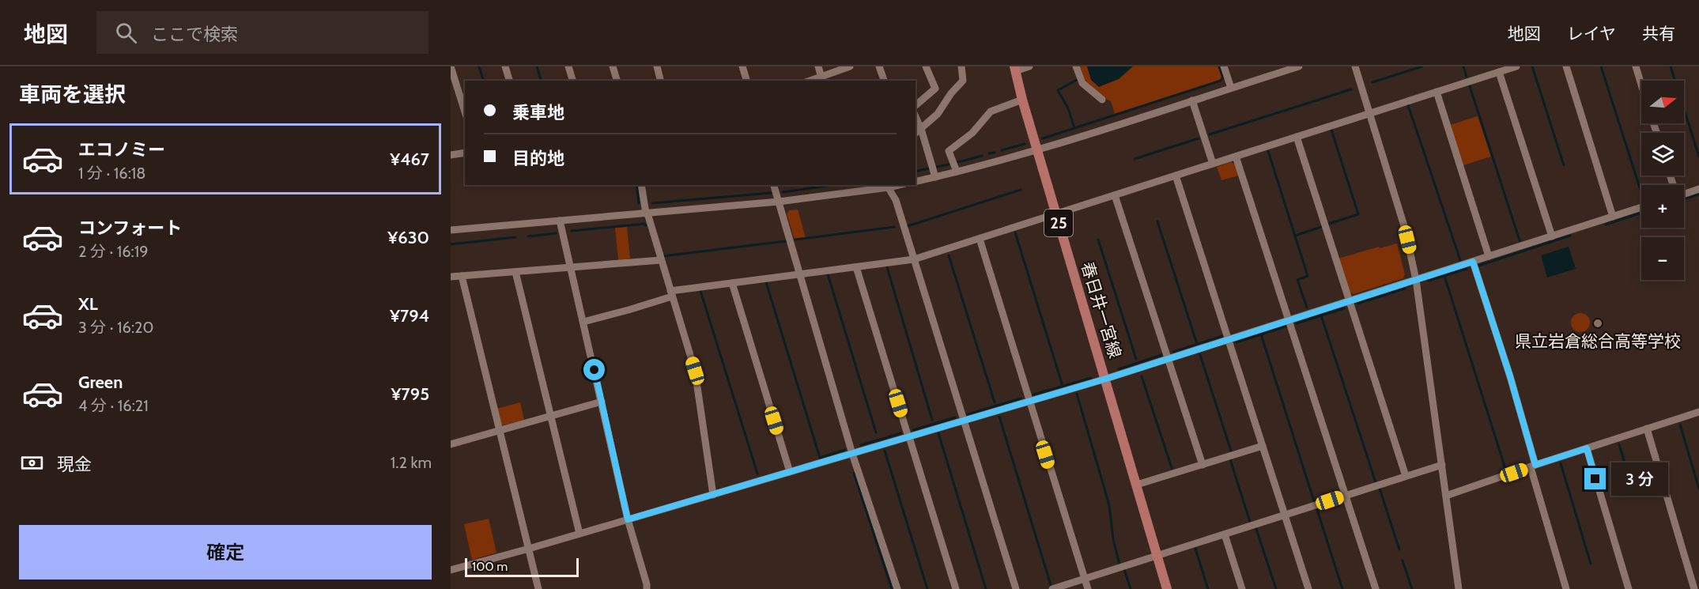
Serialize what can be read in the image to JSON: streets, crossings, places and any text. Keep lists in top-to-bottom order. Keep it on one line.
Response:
{"streets":{"main road":["25","春日井一宮線"]},"places":["県立岩倉総合高等学校"],"scale_bar":"100 m","north":"right","page":{"header":"地図","search":"ここで検索","nav":["地図","レイヤ","共有"],"heading":"車両を選択","map_buttons":["+","−"],"banner":["乗車地","目的地"],"list":[{"name":"エコノミー","note":"1 分 · 16:18","value":"¥467"},{"name":"コンフォート","note":"2 分 · 16:19","value":"¥630"},{"name":"XL","note":"3 分 · 16:20","value":"¥794"},{"name":"Green","note":"4 分 · 16:21","value":"¥795"}],"pay":["現金","1.2 km"],"bubble":"3 分","buttons":"確定","scale":"100 m"}}
